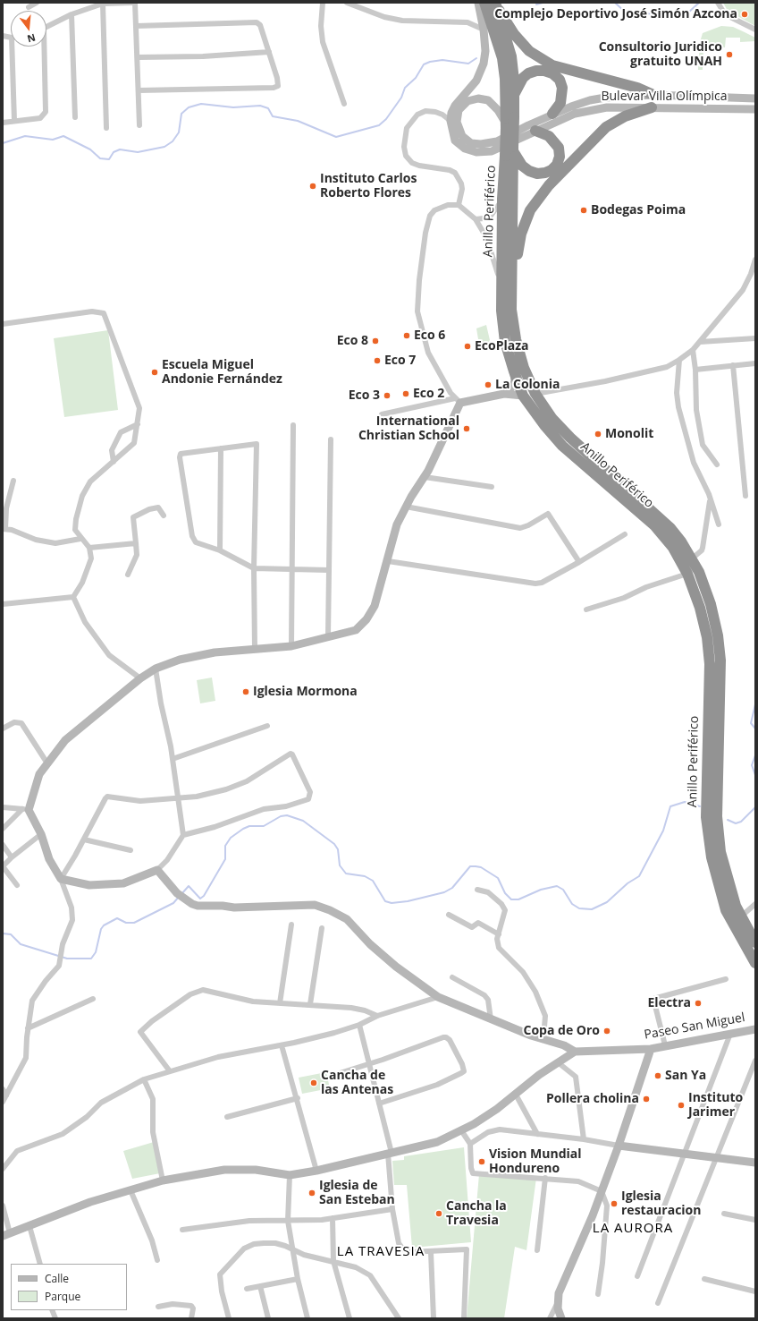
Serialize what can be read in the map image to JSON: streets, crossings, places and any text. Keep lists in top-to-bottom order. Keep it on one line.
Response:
{"streets":{"highway":["Anillo Periférico"],"street":["Bulevar Villa Olímpica","Paseo San Miguel"]},"crossings":[["Bulevar Villa Olímpica","Anillo Periférico"]],"districts":["LA AURORA","LA TRAVESIA"],"places":["Complejo Deportivo José Simón Azcona","Consultorio Juridico gratuito UNAH","Instituto Carlos Roberto Flores","Bodegas Poima","Eco 6","Eco 8","EcoPlaza","Eco 7","Escuela Miguel Andonie Fernández","La Colonia","Eco 2","Eco 3","International Christian School","Monolit","Iglesia Mormona","Electra","Copa de Oro","San Ya","Cancha de las Antenas","Pollera cholina","Instituto Jarimer","Vision Mundial Hondureno","Iglesia de San Esteban","Iglesia restauracion","Cancha la Travesia"],"legend":["Calle","Parque"],"north":"bottom"}
